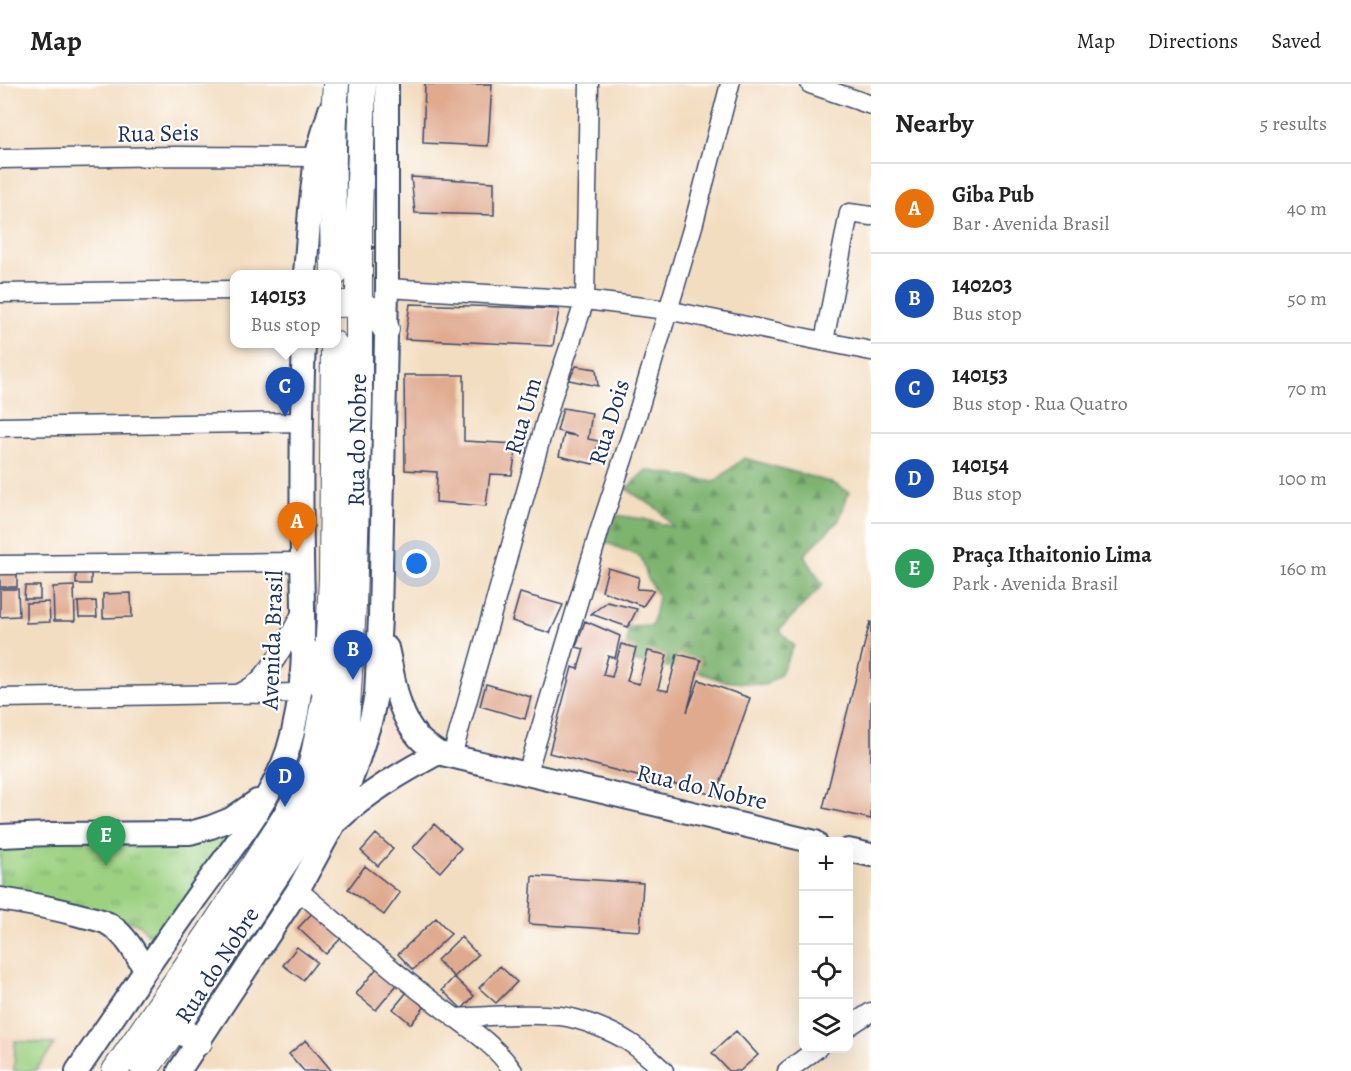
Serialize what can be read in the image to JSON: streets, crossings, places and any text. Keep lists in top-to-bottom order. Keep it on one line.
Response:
{"streets":{"main road":["Rua do Nobre","Avenida Brasil"],"street":["Rua Seis","Rua Um","Rua Dois"]},"crossings":[["Rua Um","Rua do Nobre"],["Rua Dois","Rua do Nobre"]],"page":{"header":"Map","nav":["Map","Directions","Saved"],"heading":["Nearby","5 results"],"list":[{"mark":"A","name":"Giba Pub","note":"Bar · Avenida Brasil","value":"40 m"},{"mark":"B","name":"140203","note":"Bus stop","value":"50 m"},{"mark":"C","name":"140153","note":"Bus stop · Rua Quatro","value":"70 m"},{"mark":"D","name":"140154","note":"Bus stop","value":"100 m"},{"mark":"E","name":"Praça Ithaitonio Lima","note":"Park · Avenida Brasil","value":"160 m"}],"popup":["140153","Bus stop"],"pins":["C","A","B","D","E"],"map_buttons":["+","−"]}}
